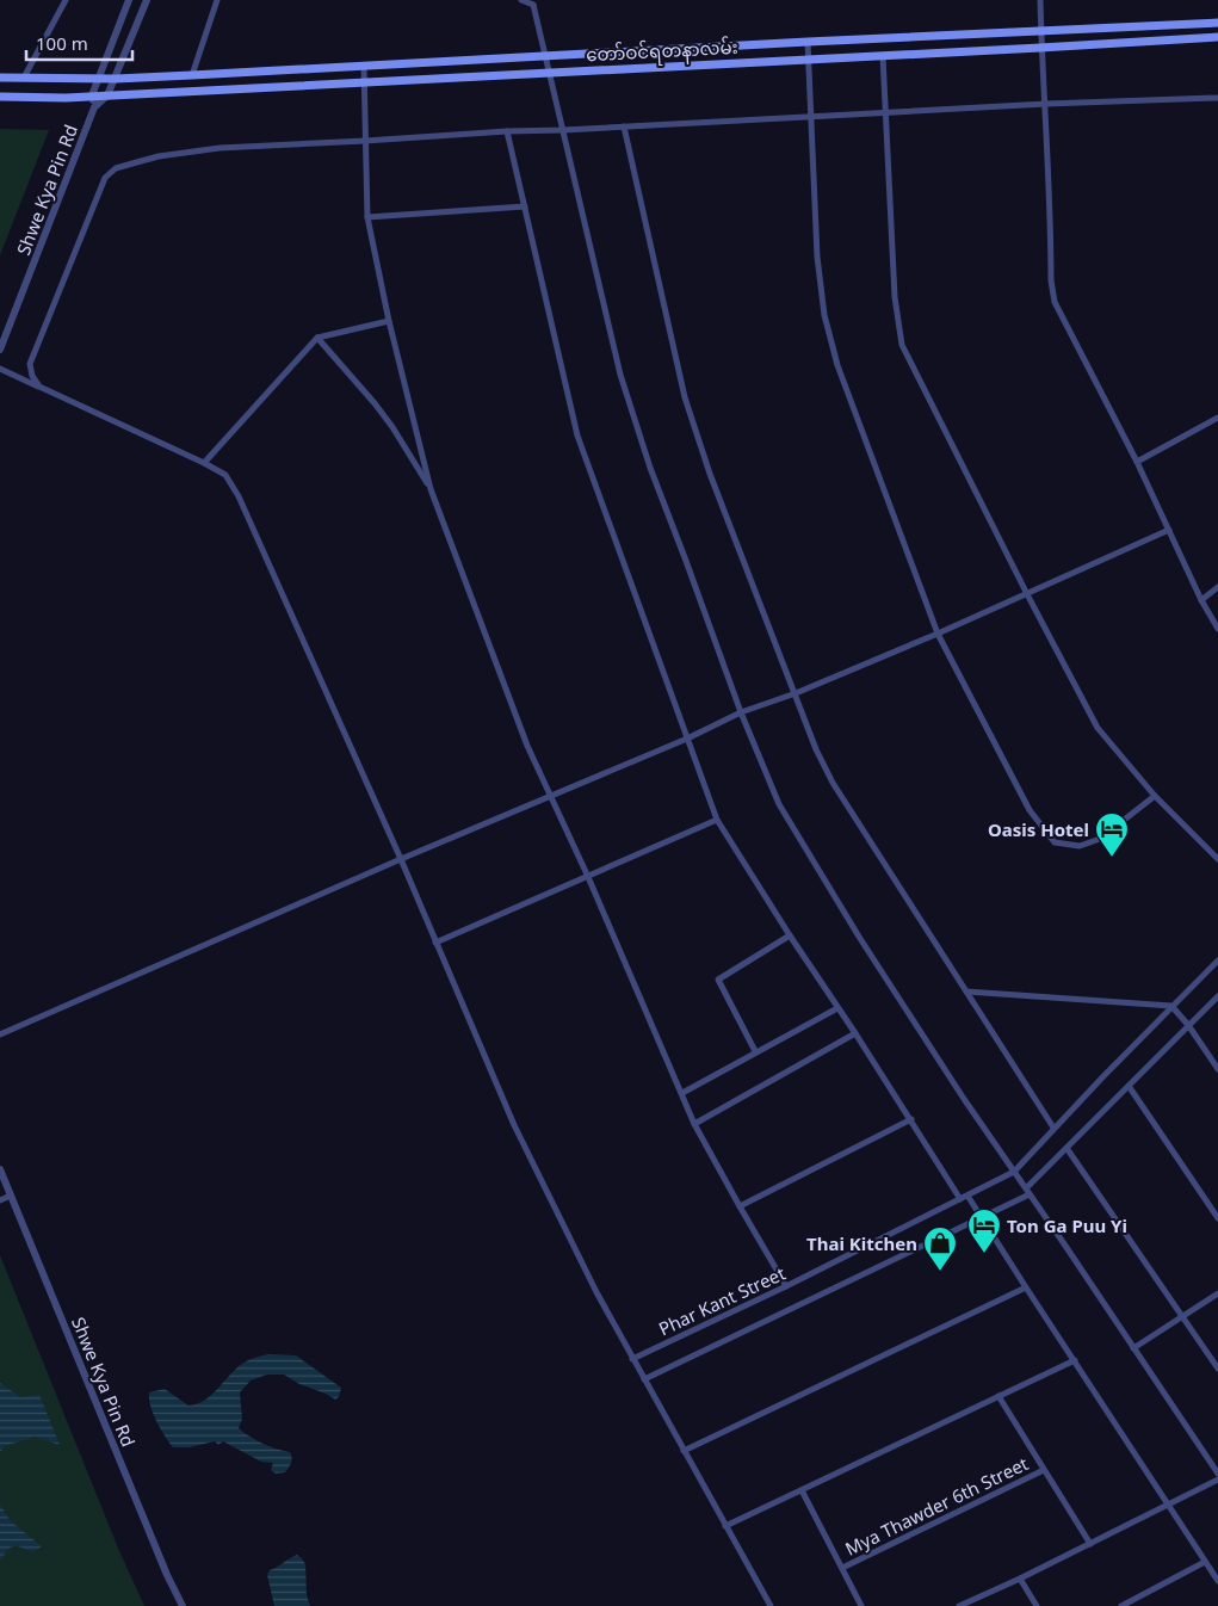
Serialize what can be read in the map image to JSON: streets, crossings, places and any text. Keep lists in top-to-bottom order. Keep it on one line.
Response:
{"streets":{"main road":["တော်ဝင်ရတနာလမ်း"],"street":["Shwe Kya Pin Rd","Phar Kant Street","Mya Thawder 6th Street"]},"crossings":[["တော်ဝင်ရတနာလမ်း","Shwe Kya Pin Rd"]],"places":{"hotel":["Oasis Hotel","Ton Ga Puu Yi"],"shop":["Thai Kitchen"]},"scale_bar":"100 m"}
